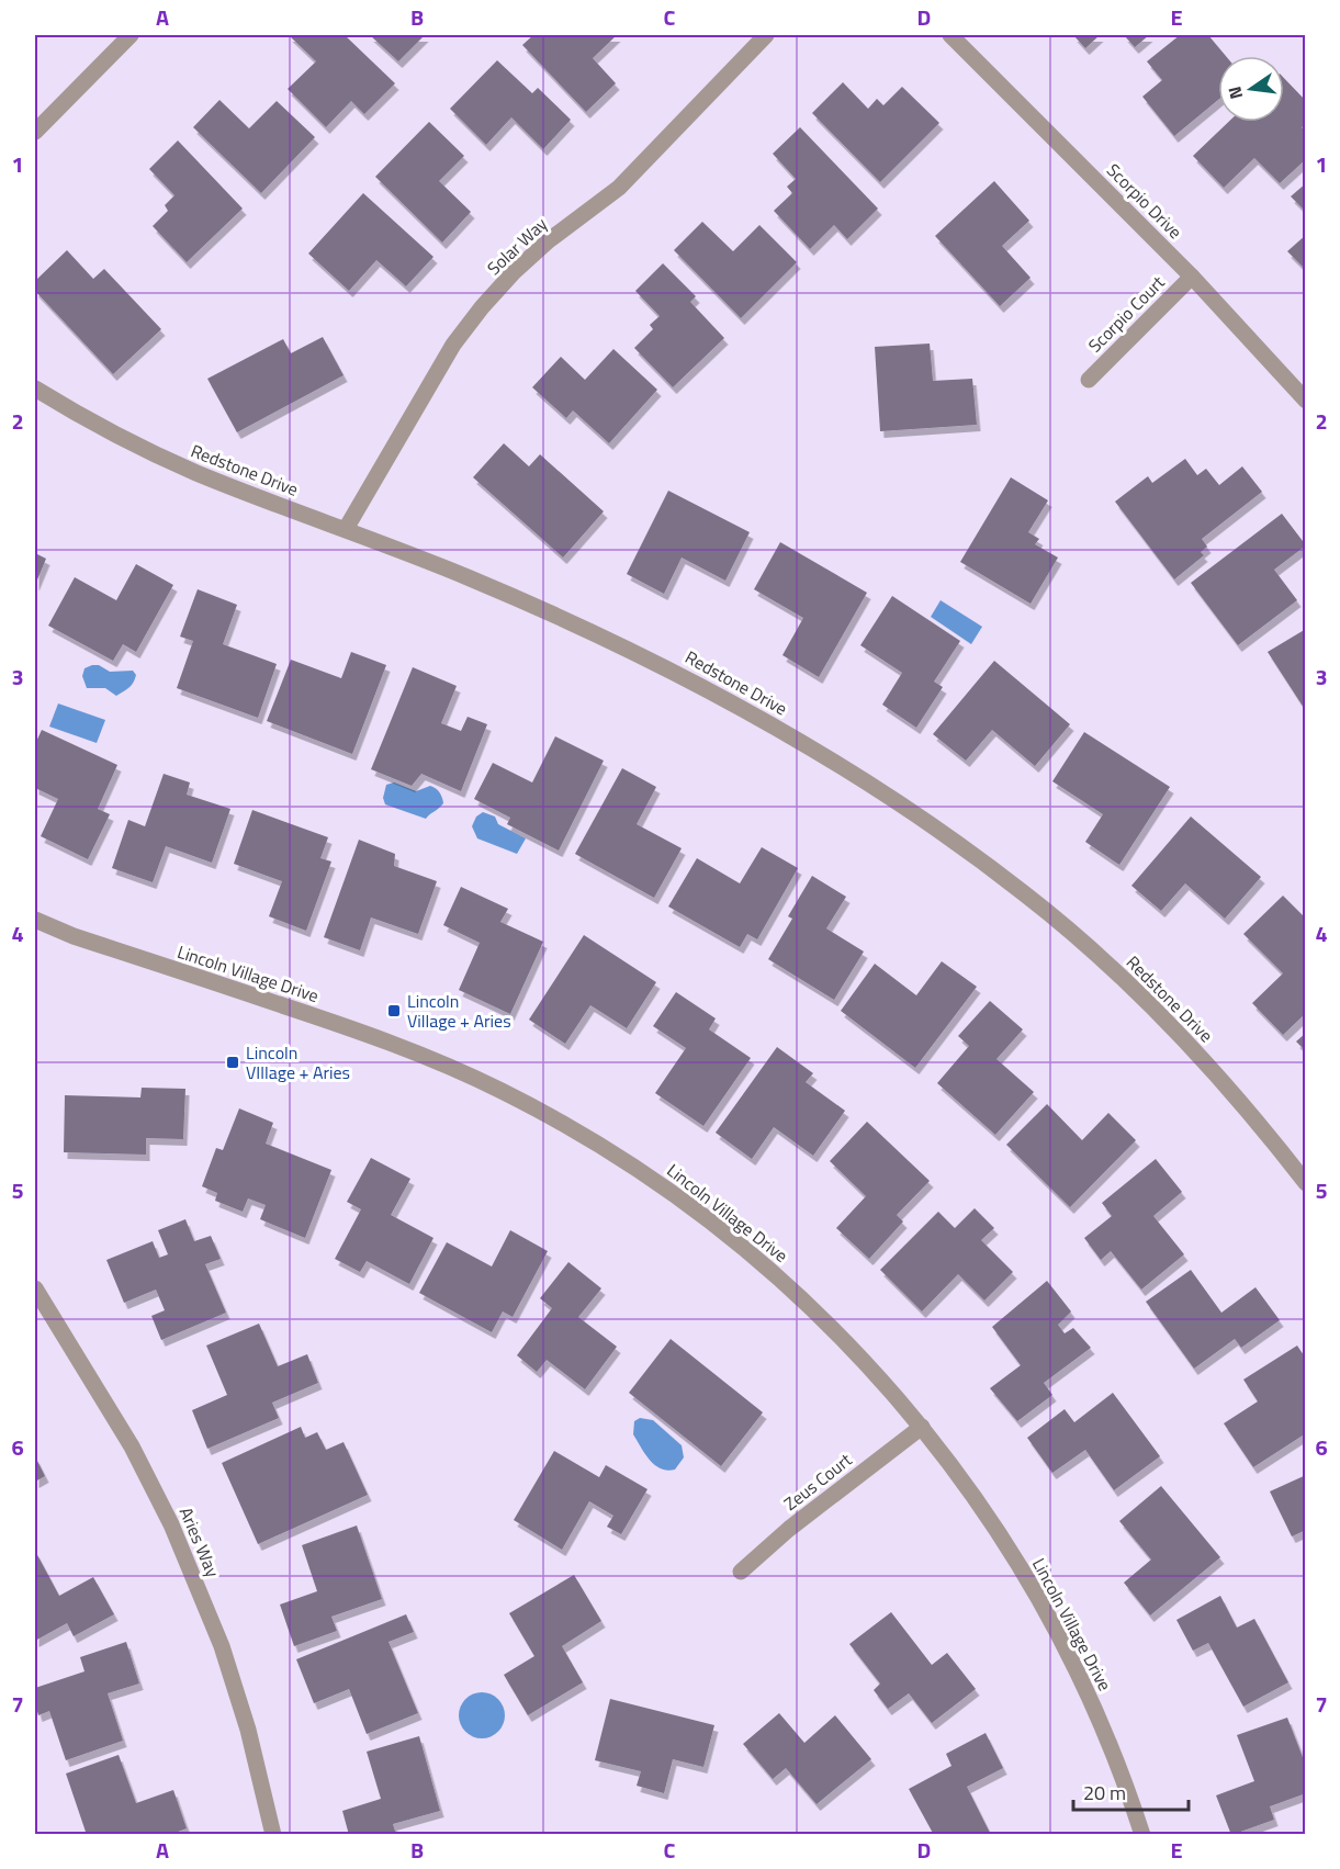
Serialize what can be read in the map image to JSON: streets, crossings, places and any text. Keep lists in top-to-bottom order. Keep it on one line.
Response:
{"streets":{"street":["Scorpio Drive","Solar Way","Scorpio Court","Redstone Drive","Lincoln Village Drive","Zeus Court","Aries Way"]},"crossings":[["Scorpio Drive","Scorpio Court"],["Solar Way","Redstone Drive"],["Lincoln Village Drive","Zeus Court"]],"places":{"transit":["Lincoln Village + Aries","Lincoln VIllage + Aries"]},"scale_bar":"20 m","north":"left","grid":{"columns":["A","B","C","D","E"],"rows":["1","2","3","4","5","6","7"]}}
